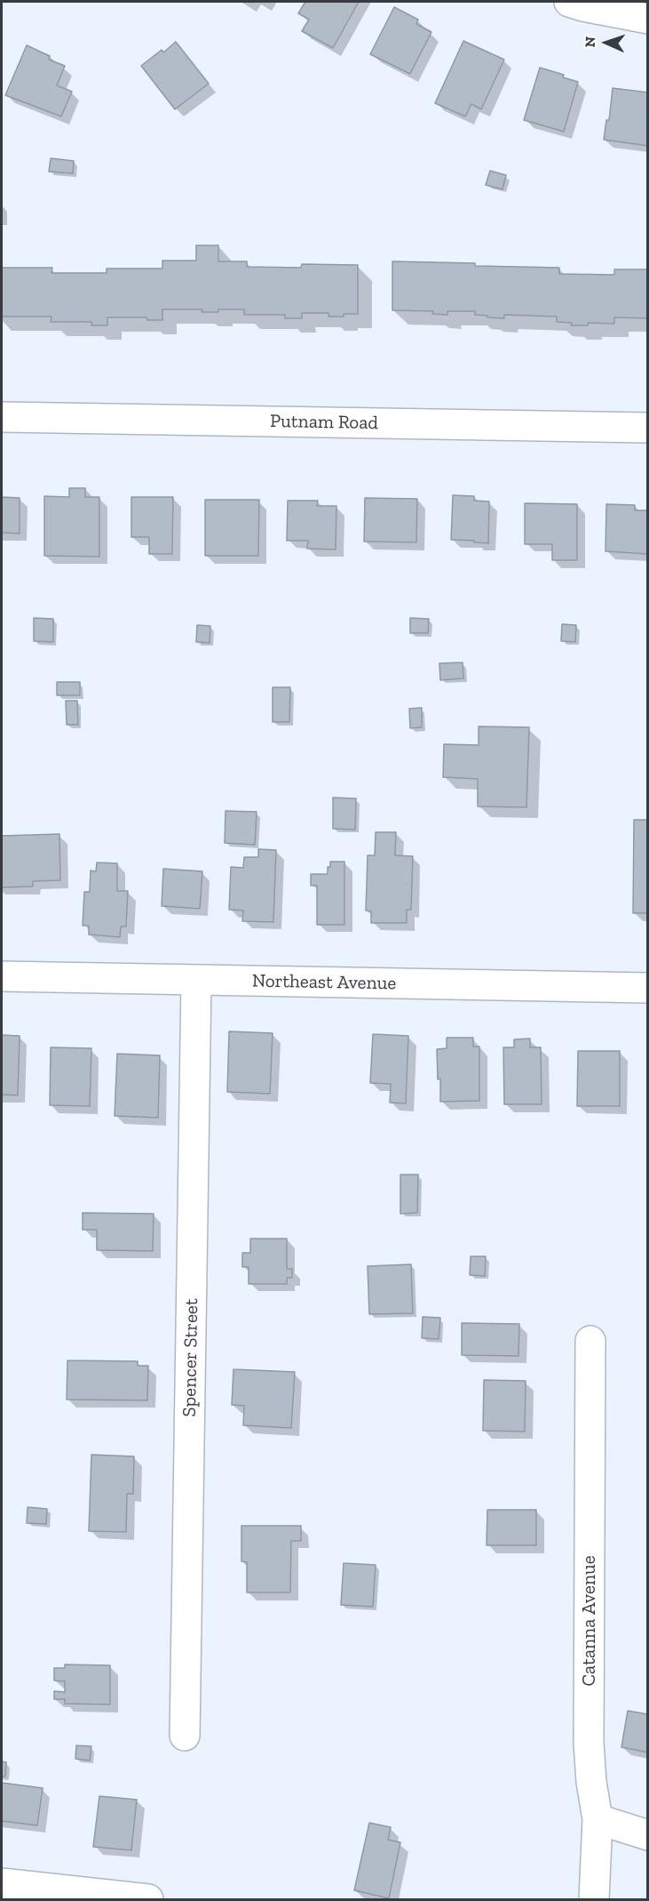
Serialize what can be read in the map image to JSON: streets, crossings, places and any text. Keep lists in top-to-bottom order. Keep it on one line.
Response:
{"streets":{"street":["Putnam Road","Northeast Avenue","Spencer Street","Catanna Avenue"]},"crossings":[["Northeast Avenue","Spencer Street"]],"north":"left"}
